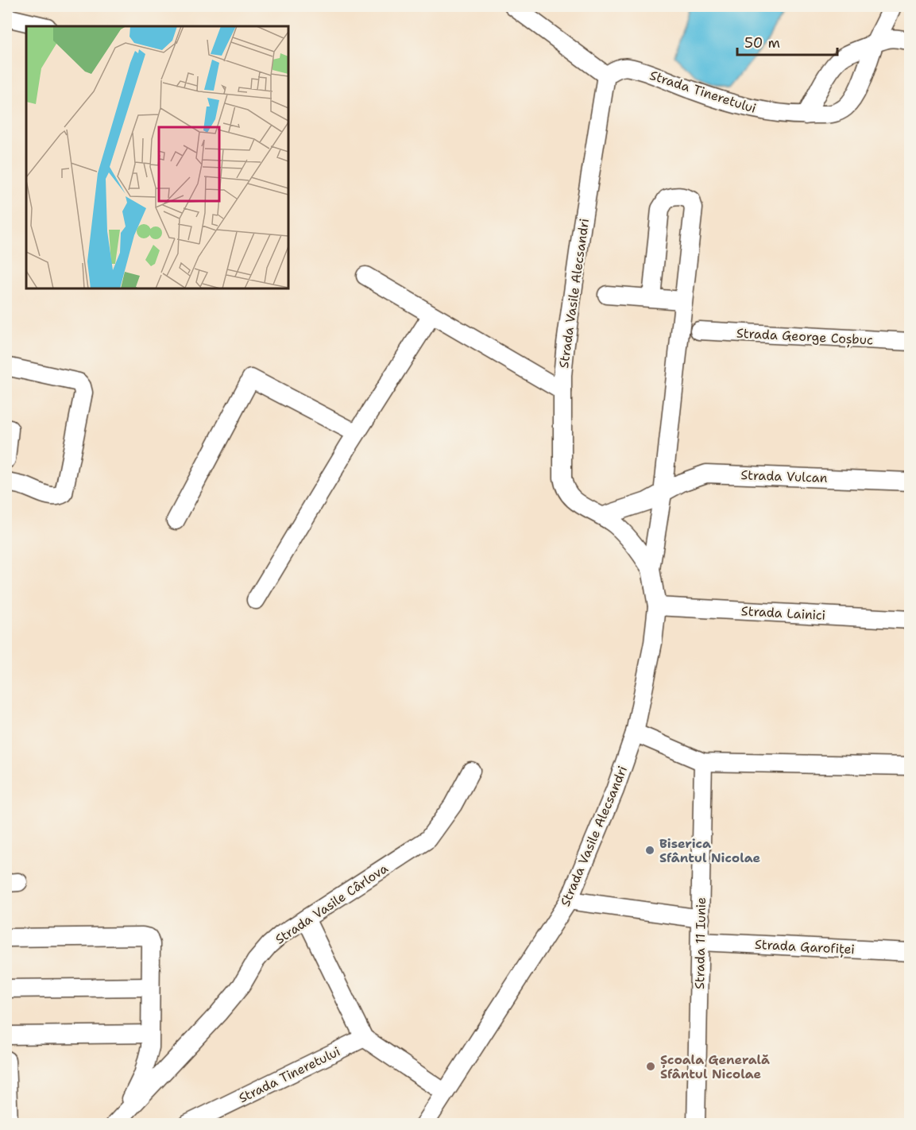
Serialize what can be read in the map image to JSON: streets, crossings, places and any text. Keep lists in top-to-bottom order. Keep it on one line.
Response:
{"streets":{"street":["Strada Tineretului","Strada Vasile Alecsandri","Strada George Coșbuc","Strada Vulcan","Strada Lainici","Strada Vasile Cârlova","Strada 11 Iunie","Strada Garofiței"]},"crossings":[["Strada Tineretului","Strada Vasile Alecsandri"],["Strada Vasile Alecsandri","Strada Vulcan"],["Strada Vasile Alecsandri","Strada Lainici"],["Strada 11 Iunie","Strada Garofiței"]],"places":["Biserica Sfântul Nicolae","Școala Generală Sfântul Nicolae"],"scale_bar":"50 m"}
